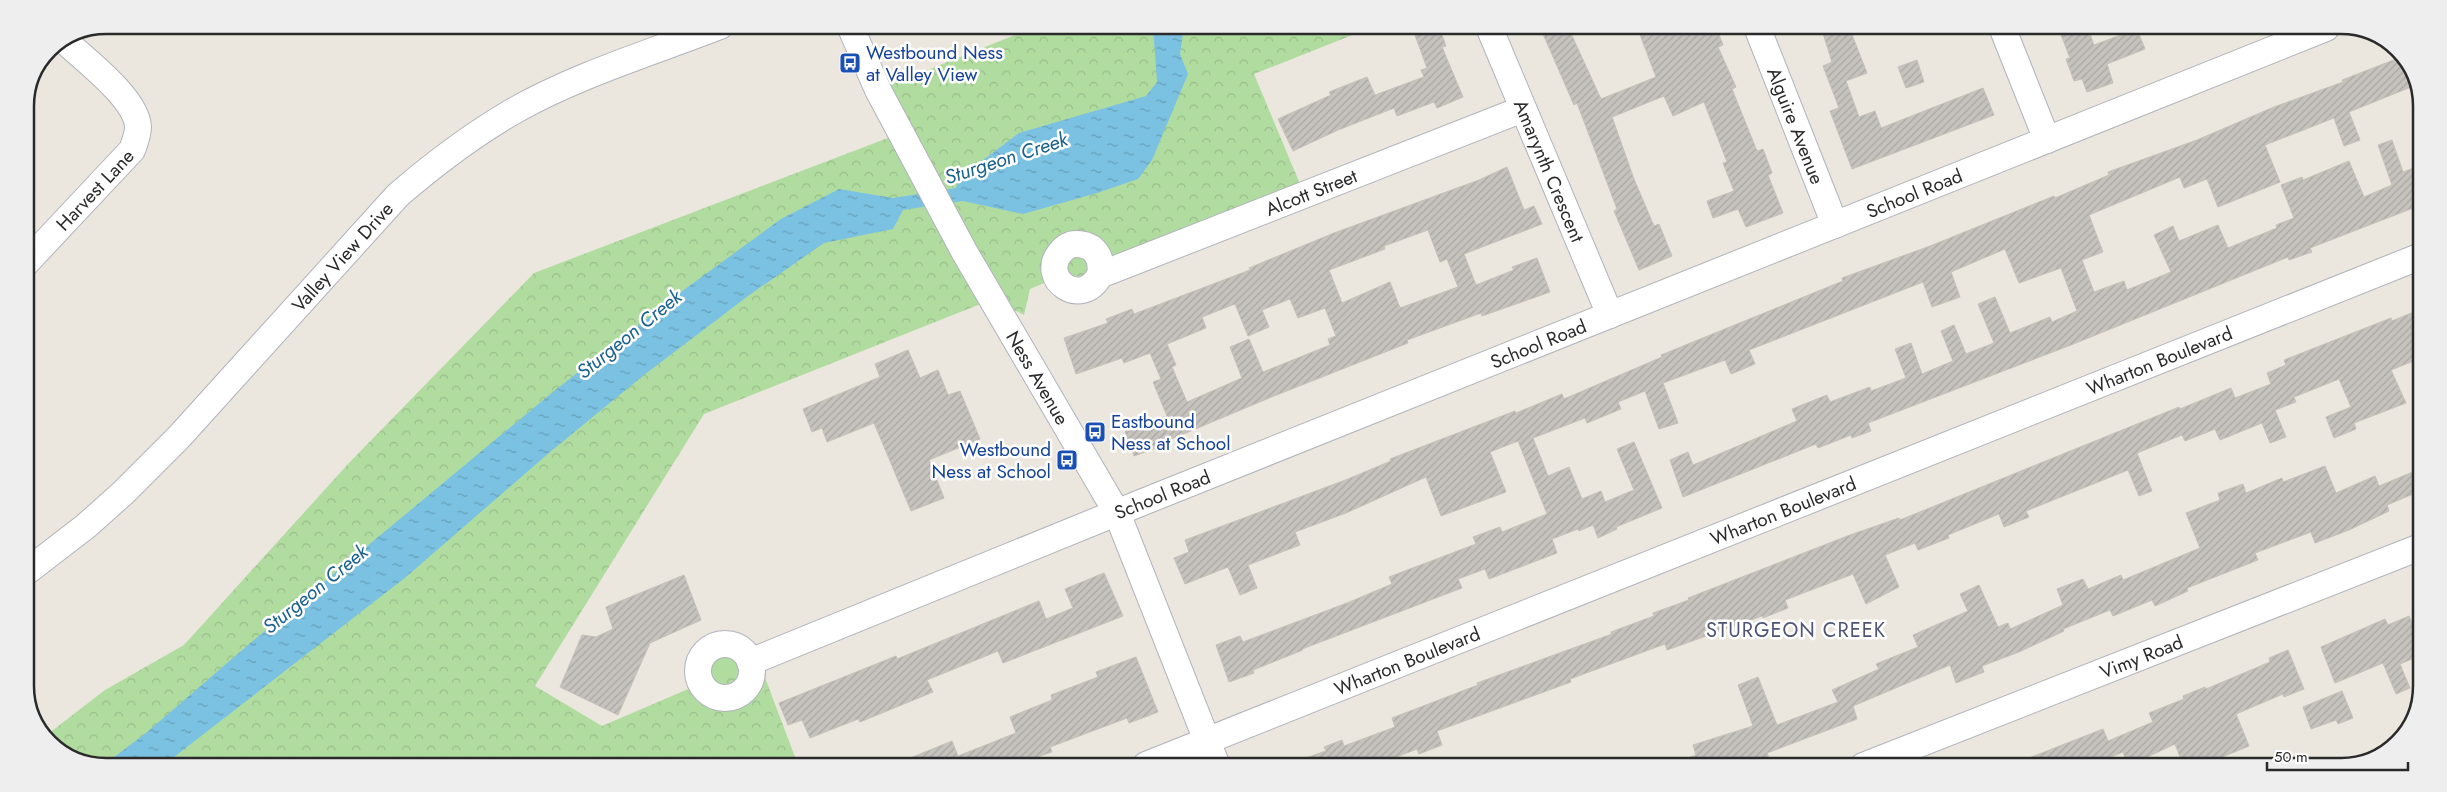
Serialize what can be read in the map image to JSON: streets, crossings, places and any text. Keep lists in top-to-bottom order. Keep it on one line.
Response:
{"streets":{"street":["Alguire Avenue","Amarynth Crescent","Harvest Lane","Alcott Street","School Road","Valley View Drive","Wharton Boulevard","Ness Avenue","Vimy Road"]},"crossings":[["Alguire Avenue","School Road"],["Amarynth Crescent","Alcott Street"],["Amarynth Crescent","School Road"],["School Road","Ness Avenue"],["Wharton Boulevard","Ness Avenue"]],"districts":["STURGEON CREEK"],"water":["Sturgeon Creek"],"places":{"bus stop":["Westbound Ness at Valley View","Eastbound Ness at School","Westbound Ness at School"]},"scale_bar":"50 m"}
